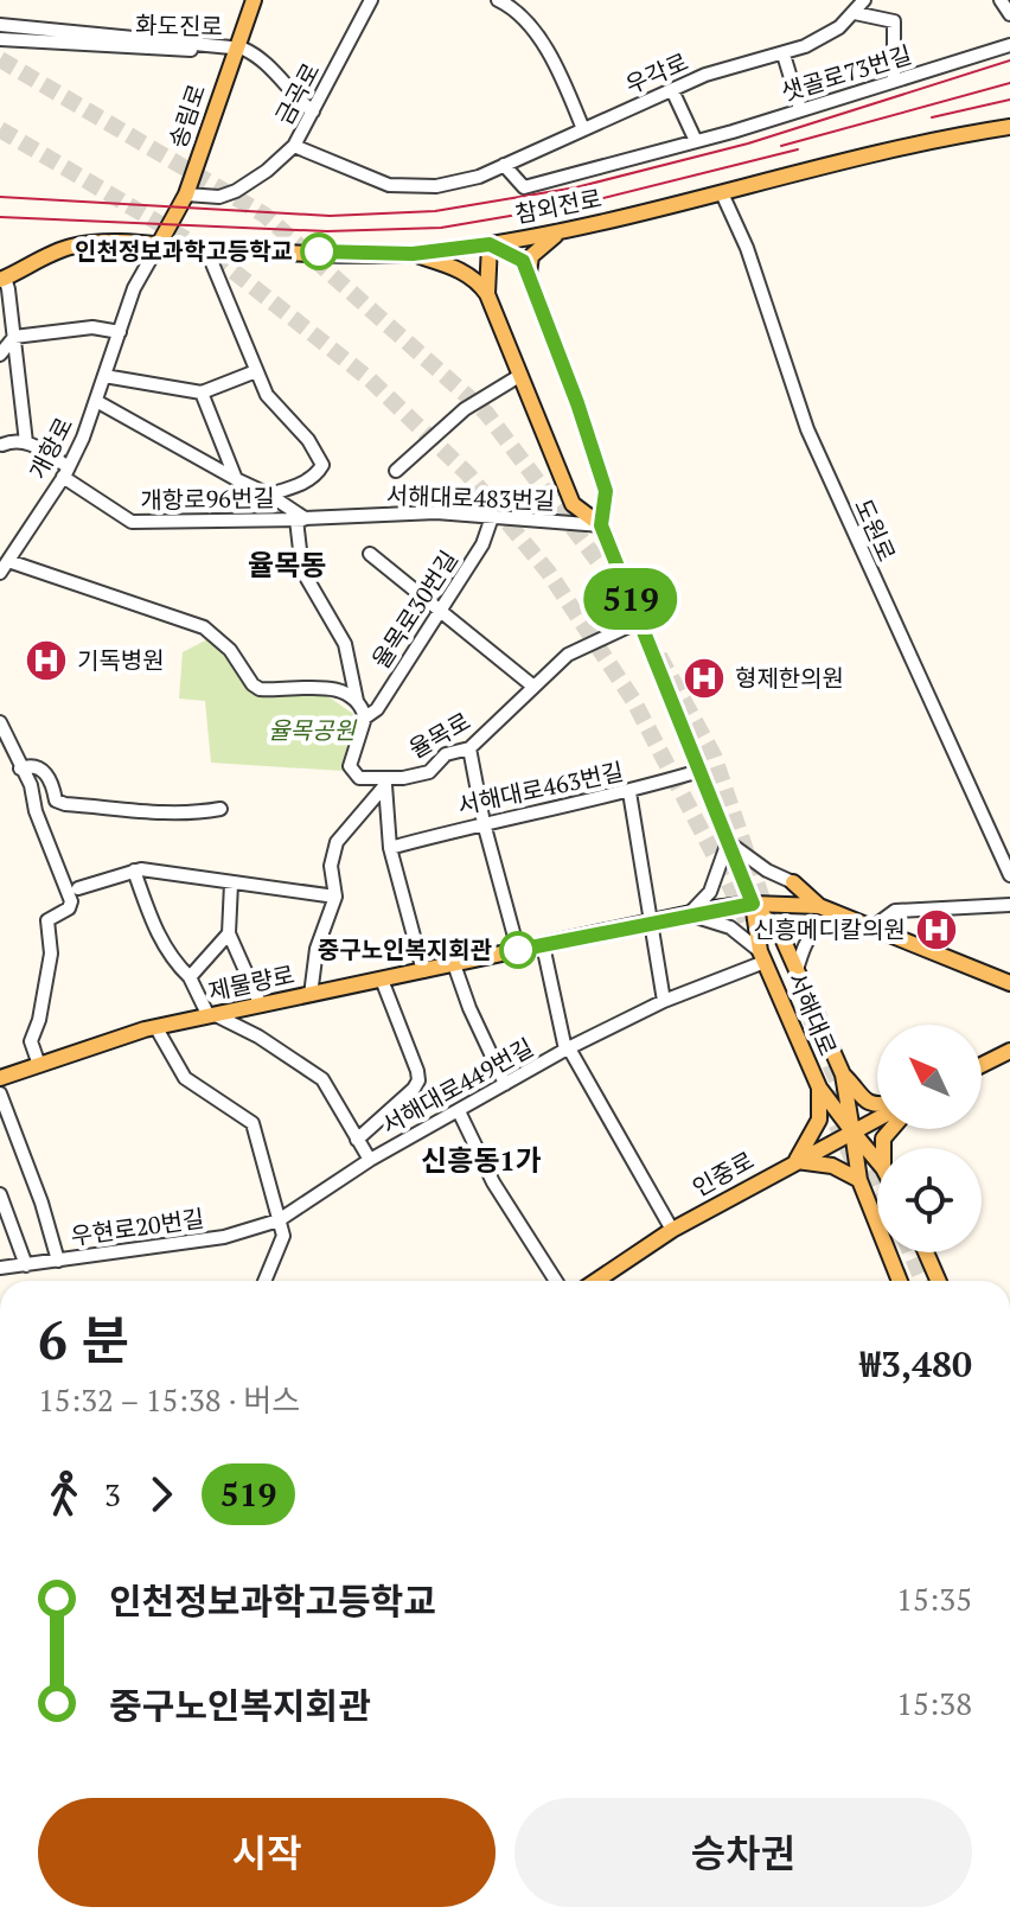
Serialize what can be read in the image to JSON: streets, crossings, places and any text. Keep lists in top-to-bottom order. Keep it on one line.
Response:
{"streets":{"main road":["송림로","참외전로","제물량로","서해대로","인중로"],"street":["화도진로","우각로","샛골로73번길","금곡로","개항로","서해대로483번길","개항로96번길","도원로","율목로30번길","율목로","서해대로463번길","서해대로449번길","우현로20번길"]},"crossings":[["화도진로","송림로"],["우각로","샛골로73번길"],["우각로","금곡로"],["금곡로","송림로"],["송림로","참외전로"],["송림로","개항로"],["참외전로","개항로"],["참외전로","도원로"],["참외전로","서해대로"],["개항로","개항로96번길"],["서해대로483번길","개항로96번길"],["서해대로483번길","율목로30번길"],["서해대로483번길","서해대로"],["율목로","서해대로"],["서해대로463번길","서해대로"],["제물량로","서해대로"],["서해대로","서해대로449번길"],["서해대로","인중로"],["서해대로449번길","우현로20번길"]],"districts":["율목동","신흥동1가"],"parks":["율목공원"],"places":{"other":["인천정보과학고등학교","중구노인복지회관"],"hospital":["기독병원","형제한의원","신흥메디칼의원"]},"lines":["bus line 519"],"north":"top left","page":{"on_map":"519","heading":["6 분","15:32 – 15:38 · 버스","₩3,480"],"legs":["3","519"],"list":[{"name":"인천정보과학고등학교","value":"15:35"},{"name":"중구노인복지회관","value":"15:38"}],"buttons":["시작","승차권"]}}
